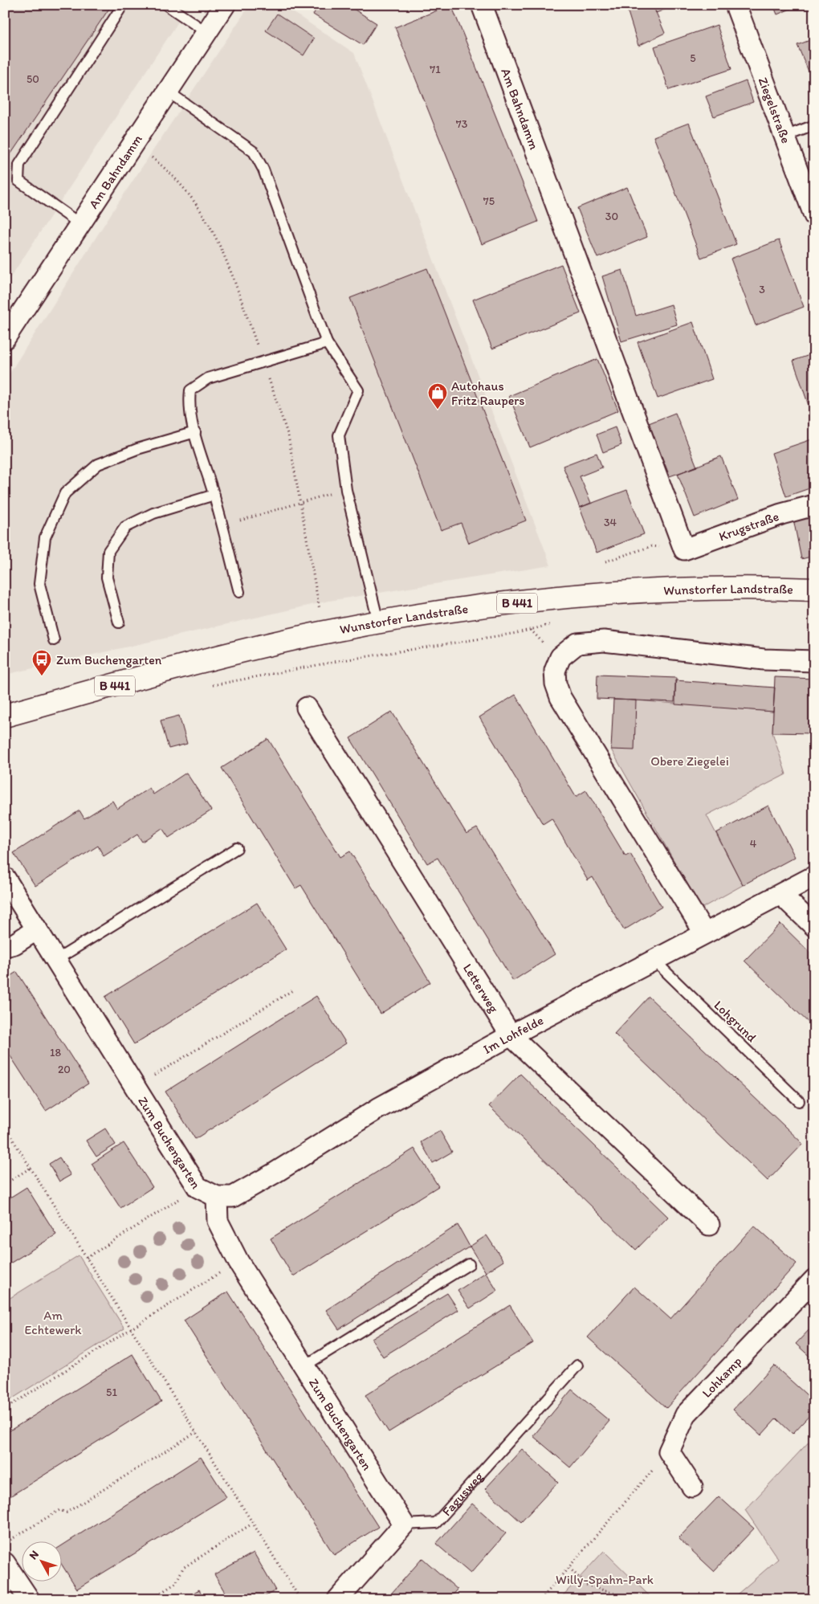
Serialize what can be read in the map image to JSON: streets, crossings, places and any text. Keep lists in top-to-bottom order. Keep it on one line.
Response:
{"streets":{"main road":["Wunstorfer Landstraße","B 441"],"street":["Am Bahndamm","Ziegelstraße","Krugstraße","Letterweg","Im Lohfelde","Zum Buchengarten","Lohkamp"],"lane":["Lohgrund","Fagusweg"]},"crossings":[["Am Bahndamm","Krugstraße"],["Letterweg","Im Lohfelde"],["Lohgrund","Im Lohfelde"],["Im Lohfelde","Zum Buchengarten"],["Zum Buchengarten","Fagusweg"]],"parks":["Obere Ziegelei","Am Echtewerk","Willy-Spahn-Park"],"places":{"shop":["Autohaus Fritz Raupers"],"bus stop":["Zum Buchengarten"]},"house_numbers":["5","71","50","73","75","30","3","34","4","18","20","51"],"north":"top left"}
